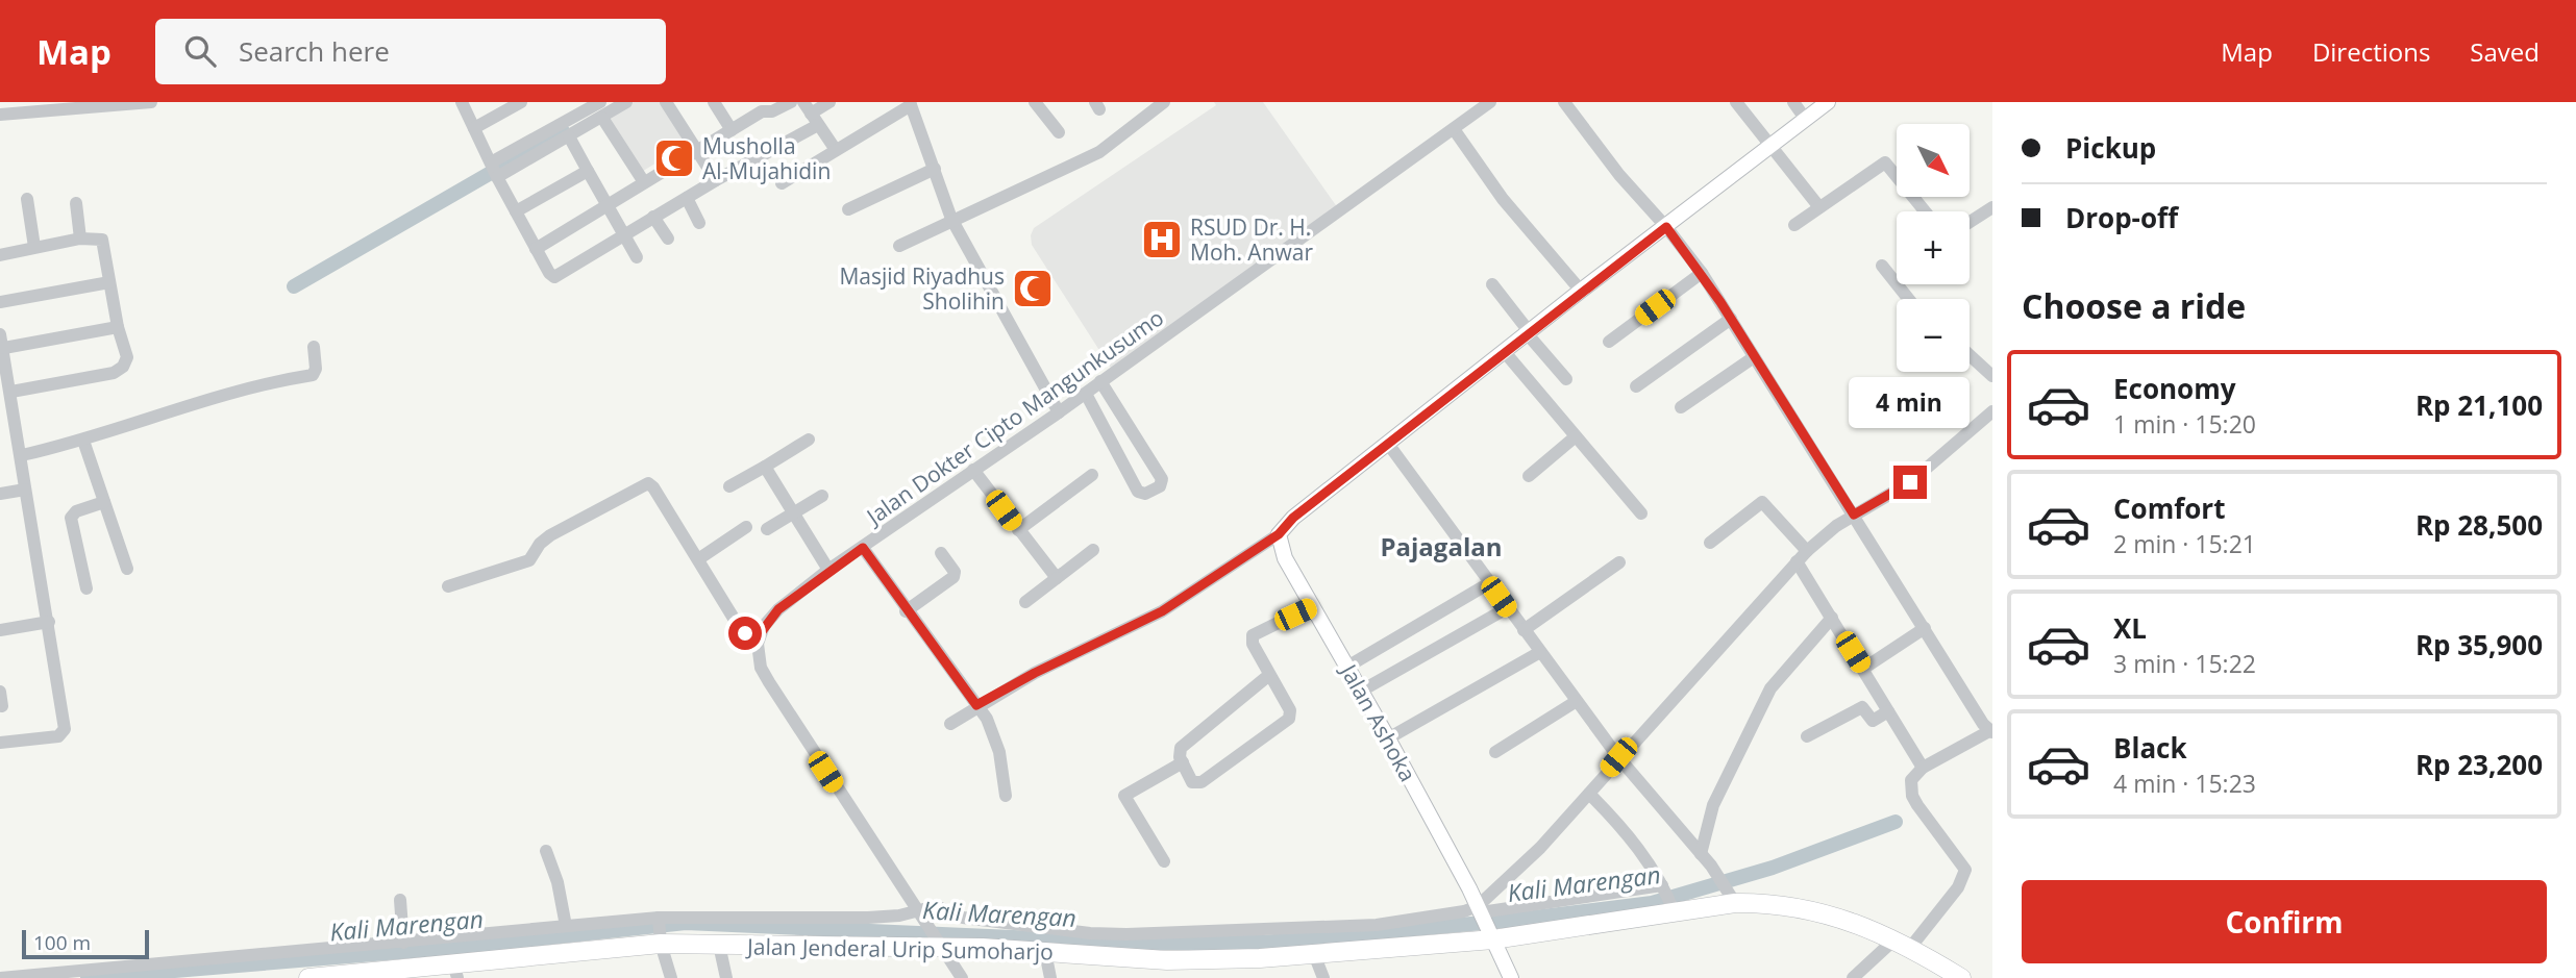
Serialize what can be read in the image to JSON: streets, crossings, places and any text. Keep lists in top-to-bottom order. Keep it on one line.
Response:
{"streets":{"highway":["Jalan Jenderal Urip Sumoharjo"],"main road":["Jalan Ashoka"],"street":["Jalan Dokter Cipto Mangunkusumo"]},"crossings":[["Jalan Ashoka","Jalan Jenderal Urip Sumoharjo"]],"districts":["Pajagalan"],"water":["Kali Marengan"],"places":{"mosque":["Musholla Al-Mujahidin","Masjid Riyadhus Sholihin"],"hospital":["RSUD Dr. H. Moh. Anwar"]},"scale_bar":"100 m","north":"bottom right","page":{"header":"Map","search":"Search here","nav":["Map","Directions","Saved"],"banner":["Pickup","Drop-off"],"map_buttons":["+","−"],"heading":"Choose a ride","list":[{"name":"Economy","note":"1 min · 15:20","value":"Rp 21,100"},{"name":"Comfort","note":"2 min · 15:21","value":"Rp 28,500"},{"name":"XL","note":"3 min · 15:22","value":"Rp 35,900"},{"name":"Black","note":"4 min · 15:23","value":"Rp 23,200"}],"bubble":"4 min","buttons":"Confirm","scale":"100 m"}}
